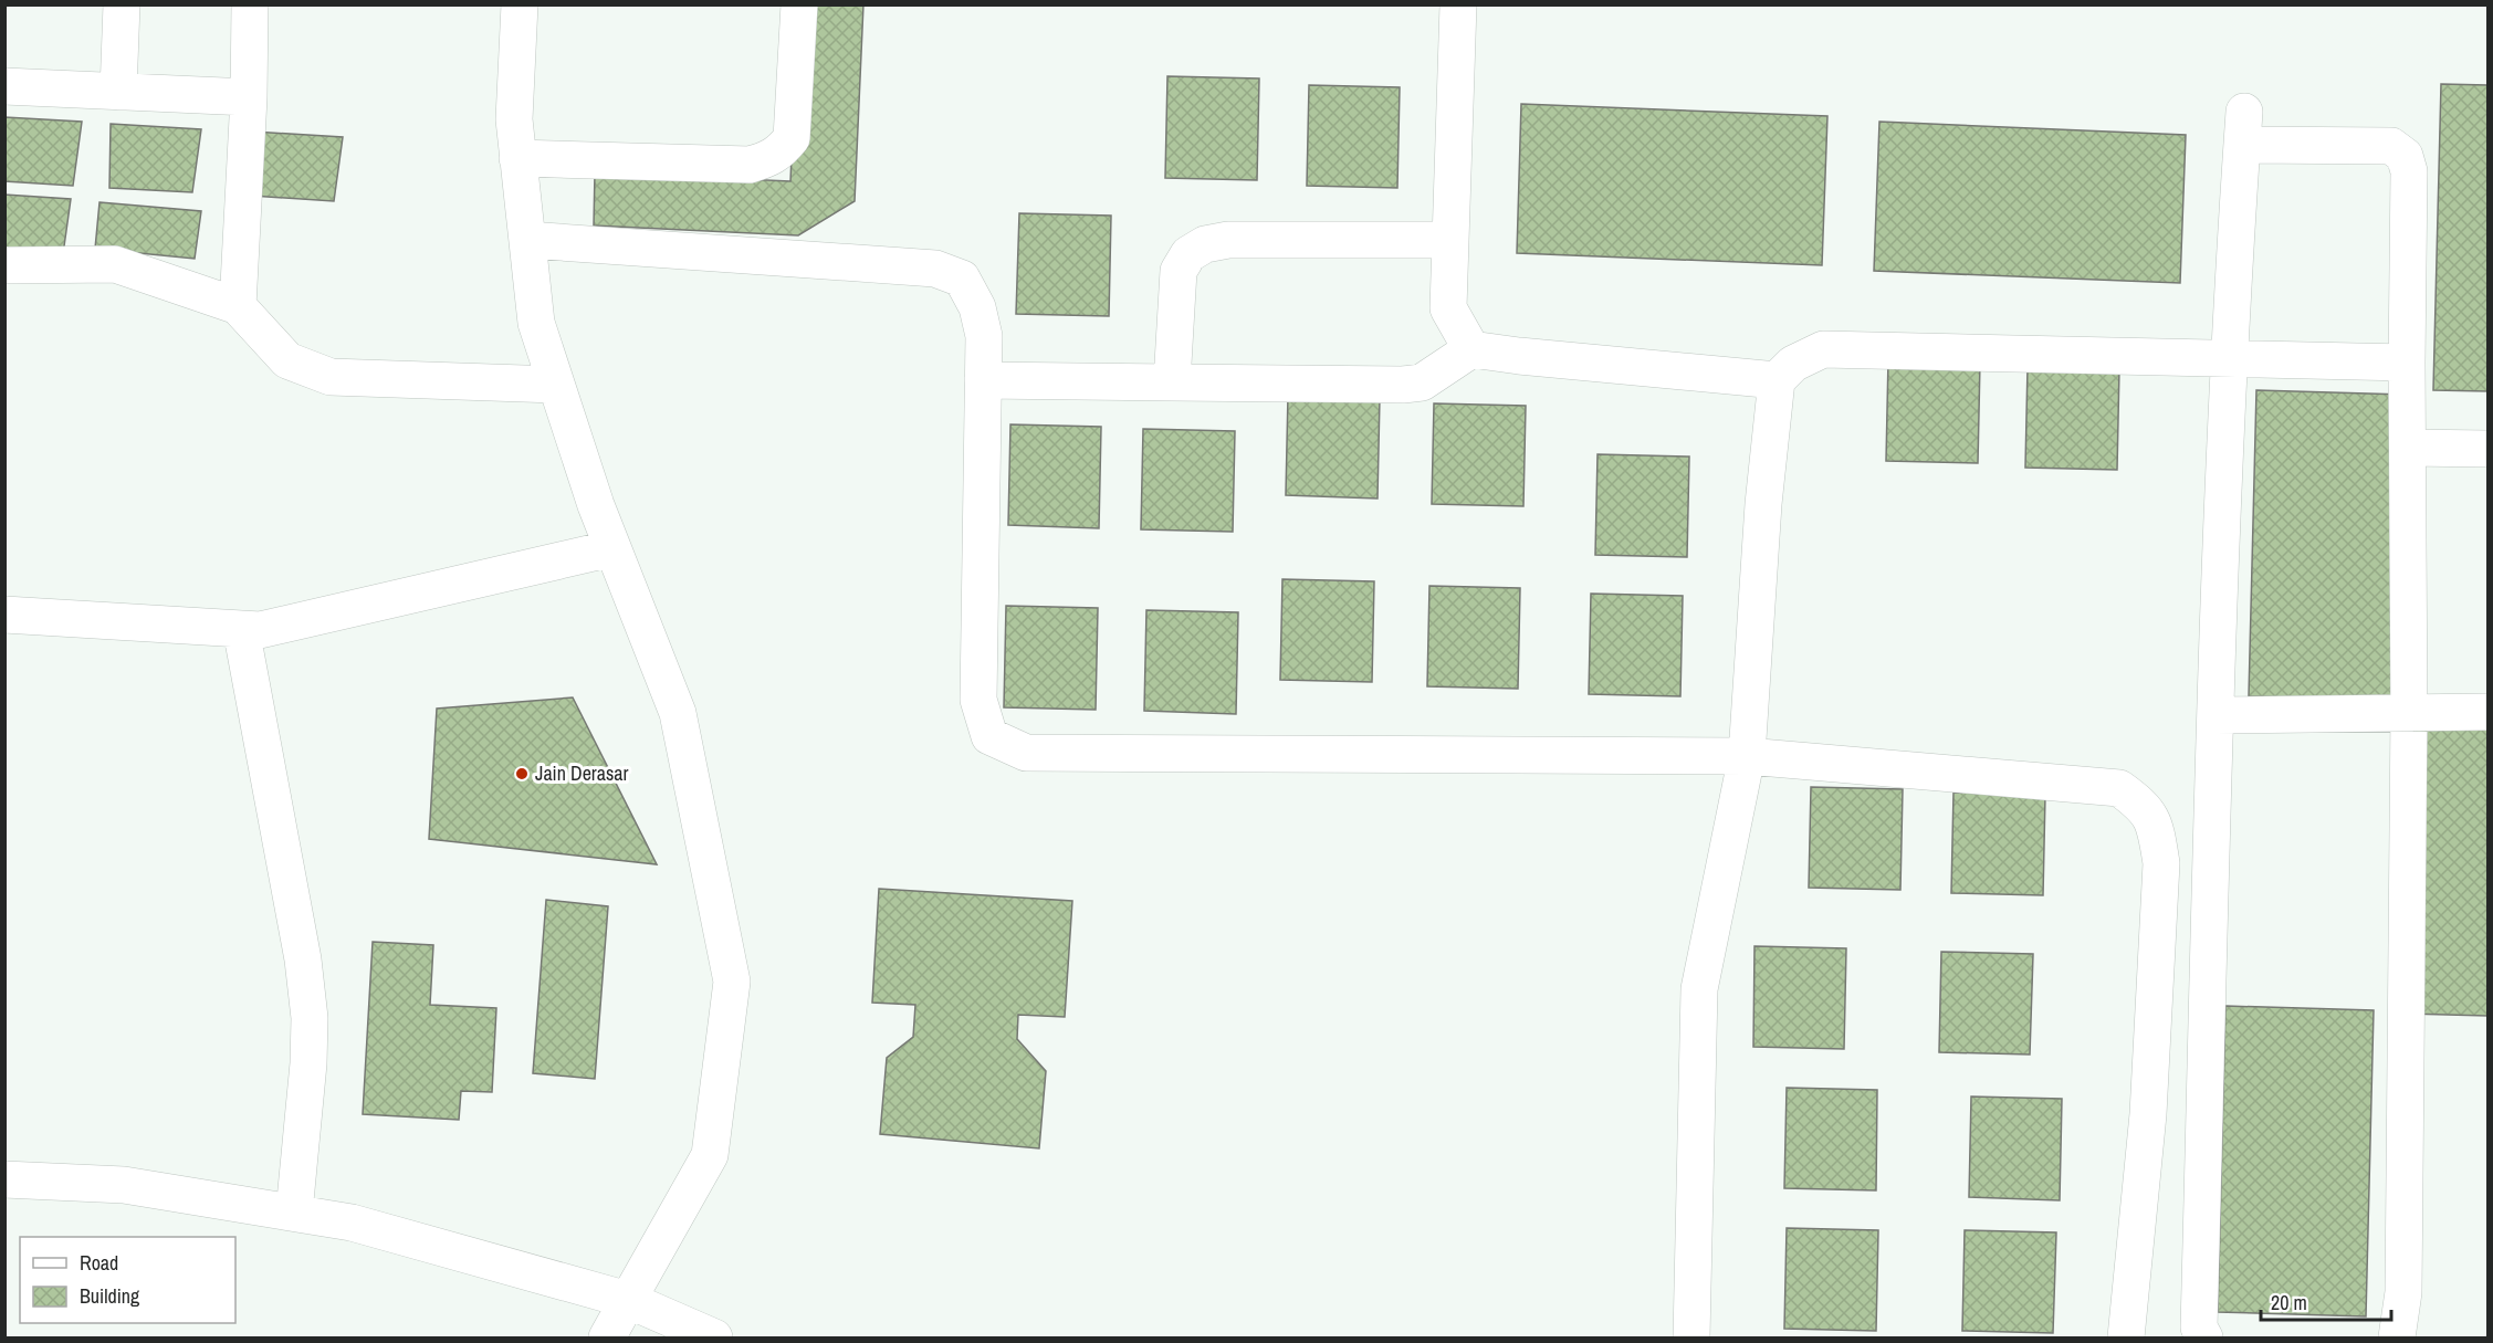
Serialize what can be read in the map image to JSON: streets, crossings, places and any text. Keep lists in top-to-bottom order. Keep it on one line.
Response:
{"places":["Jain Derasar"],"legend":["Road","Building"],"scale_bar":"20 m"}
